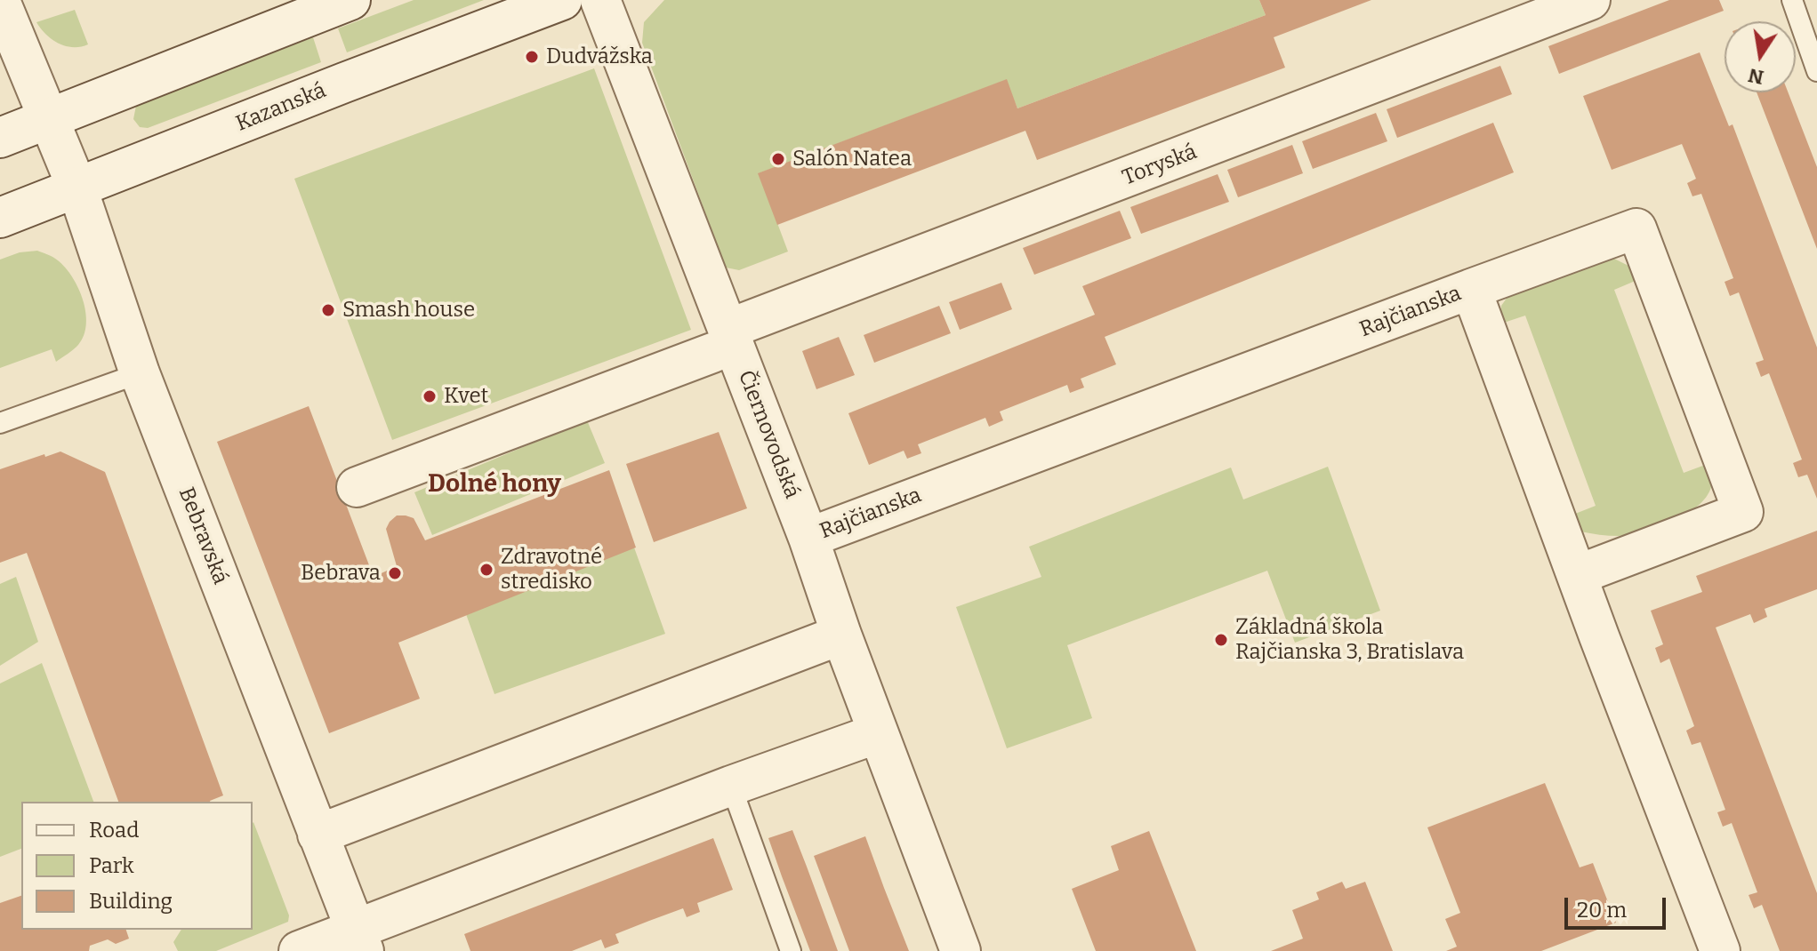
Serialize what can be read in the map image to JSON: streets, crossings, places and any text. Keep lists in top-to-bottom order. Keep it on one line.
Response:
{"streets":{"street":["Kazanská","Toryská","Rajčianska","Čiernovodská","Bebravská"]},"crossings":[["Kazanská","Bebravská"],["Toryská","Čiernovodská"],["Rajčianska","Čiernovodská"]],"districts":["Dolné hony"],"places":["Dudvážska","Salón Natea","Smash house","Kvet","Zdravotné stredisko","Bebrava","Základná škola Rajčianska 3, Bratislava"],"legend":["Road","Park","Building"],"scale_bar":"20 m","north":"bottom"}
